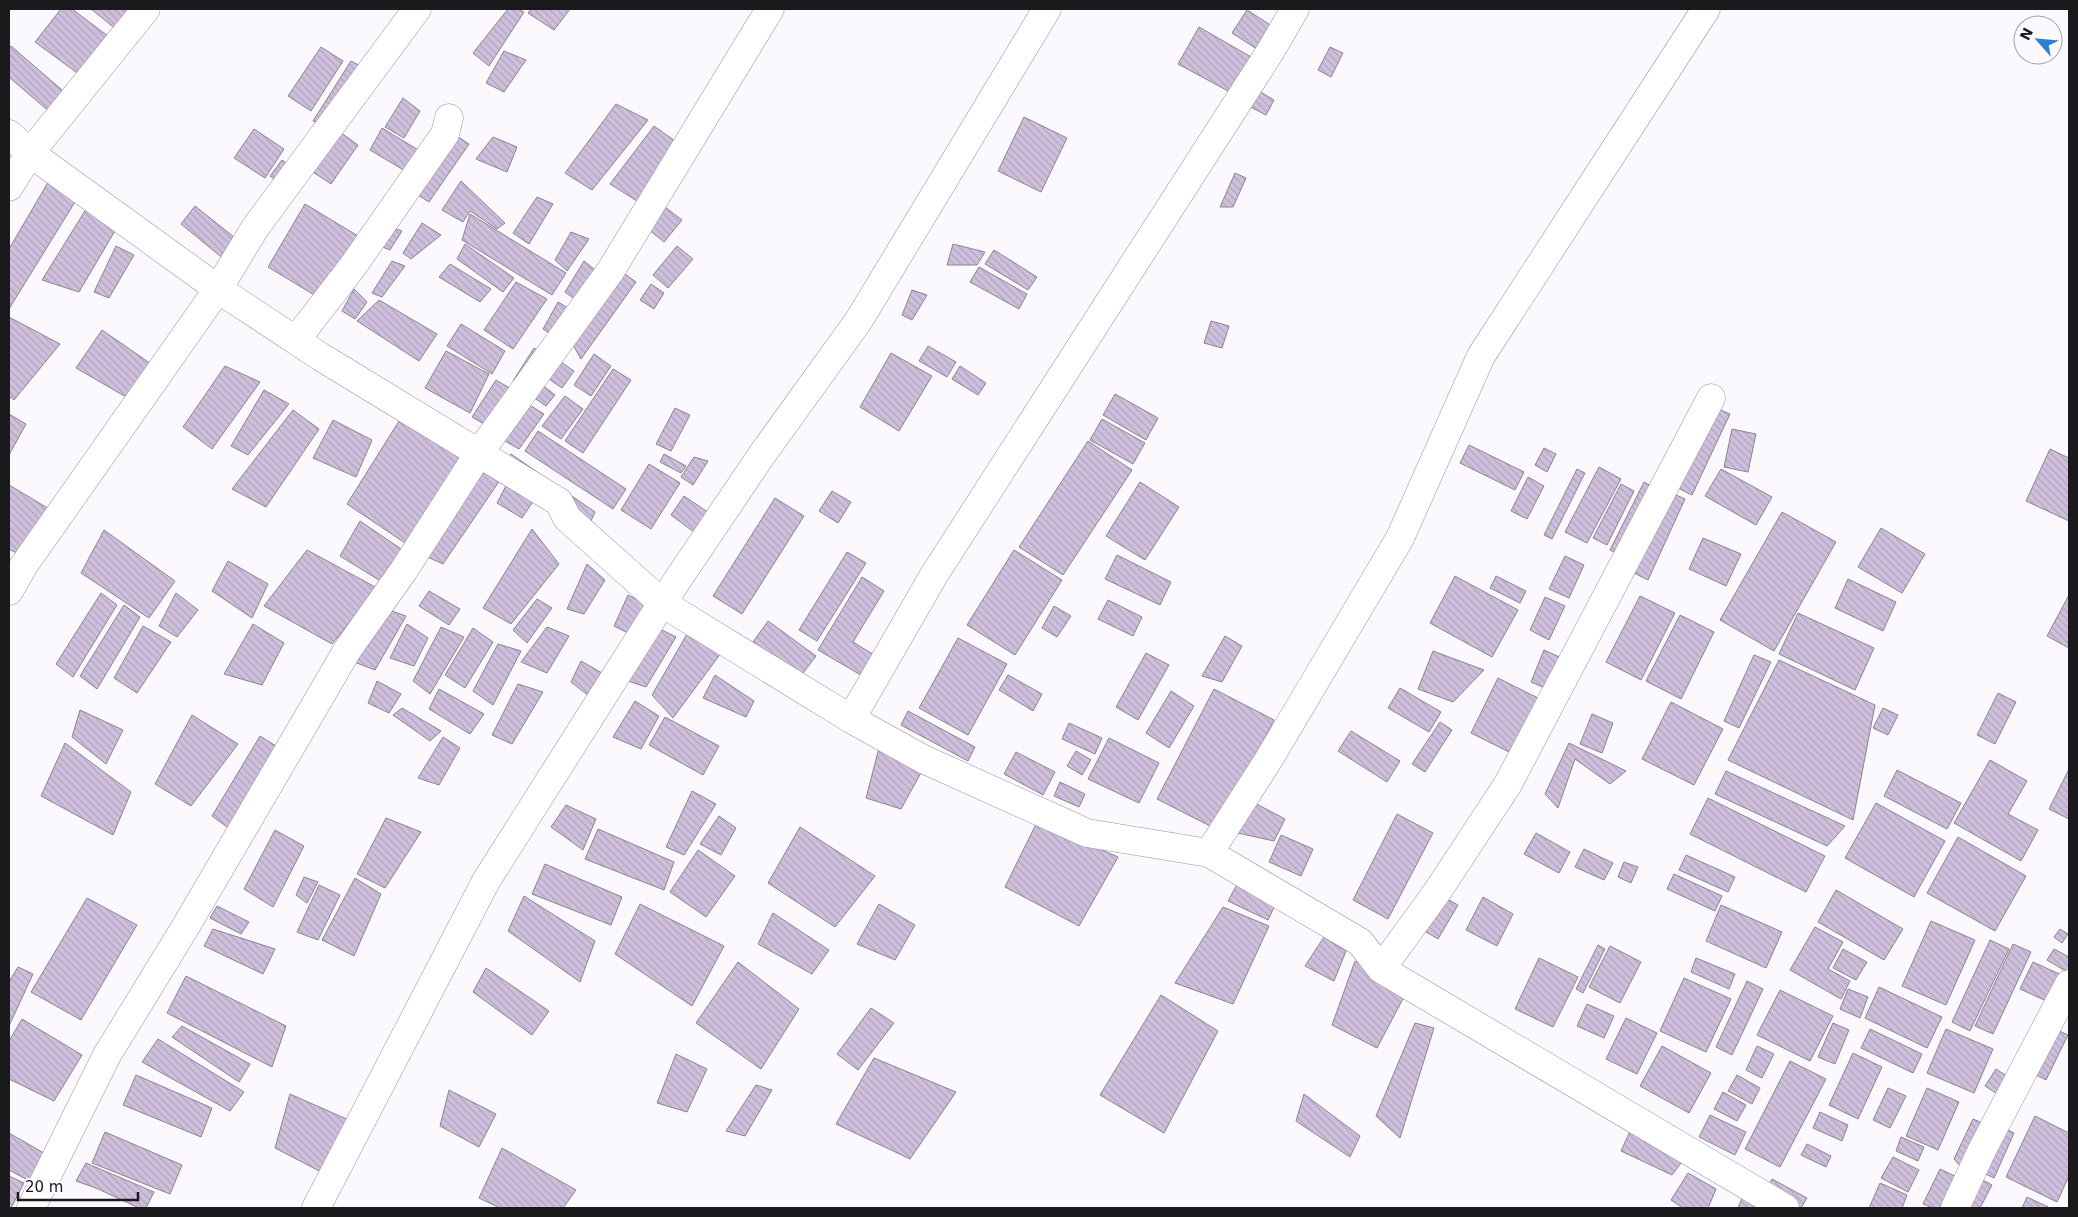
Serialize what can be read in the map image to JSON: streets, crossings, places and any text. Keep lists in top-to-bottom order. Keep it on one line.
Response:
{"scale_bar":"20 m","north":"top left"}
